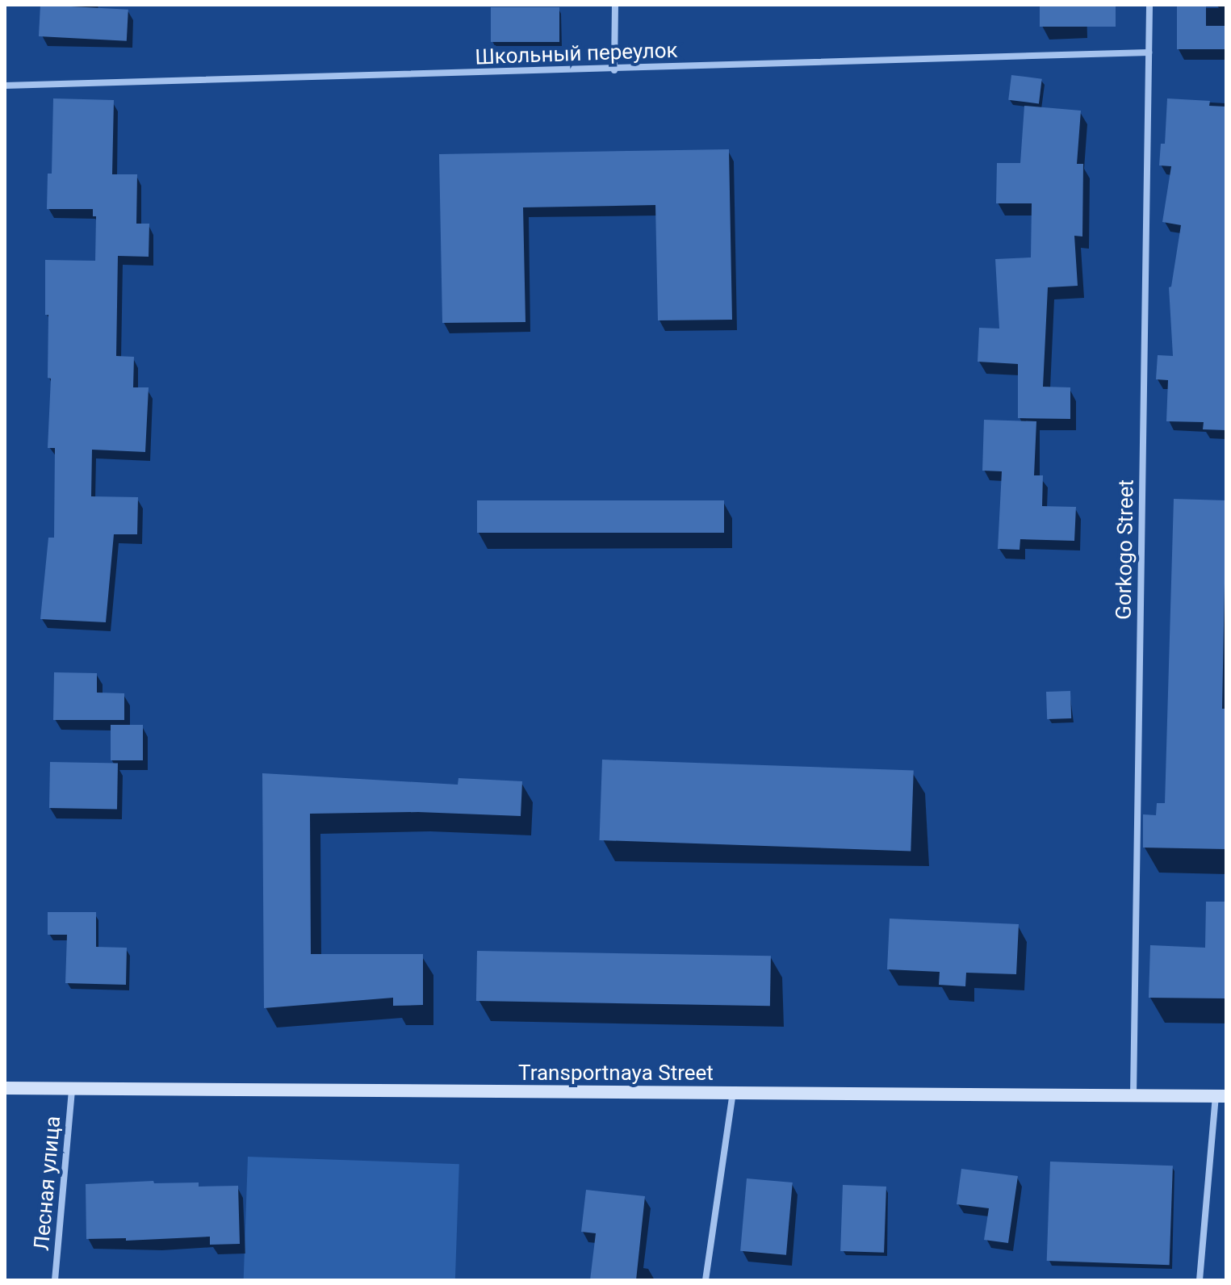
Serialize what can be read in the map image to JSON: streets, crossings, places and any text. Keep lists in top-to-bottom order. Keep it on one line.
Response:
{"streets":{"street":["Школьный переулок","Gorkogo Street","Transportnaya Street","Лесная улица"]},"crossings":[["Школьный переулок","Gorkogo Street"],["Gorkogo Street","Transportnaya Street"],["Transportnaya Street","Лесная улица"]]}
